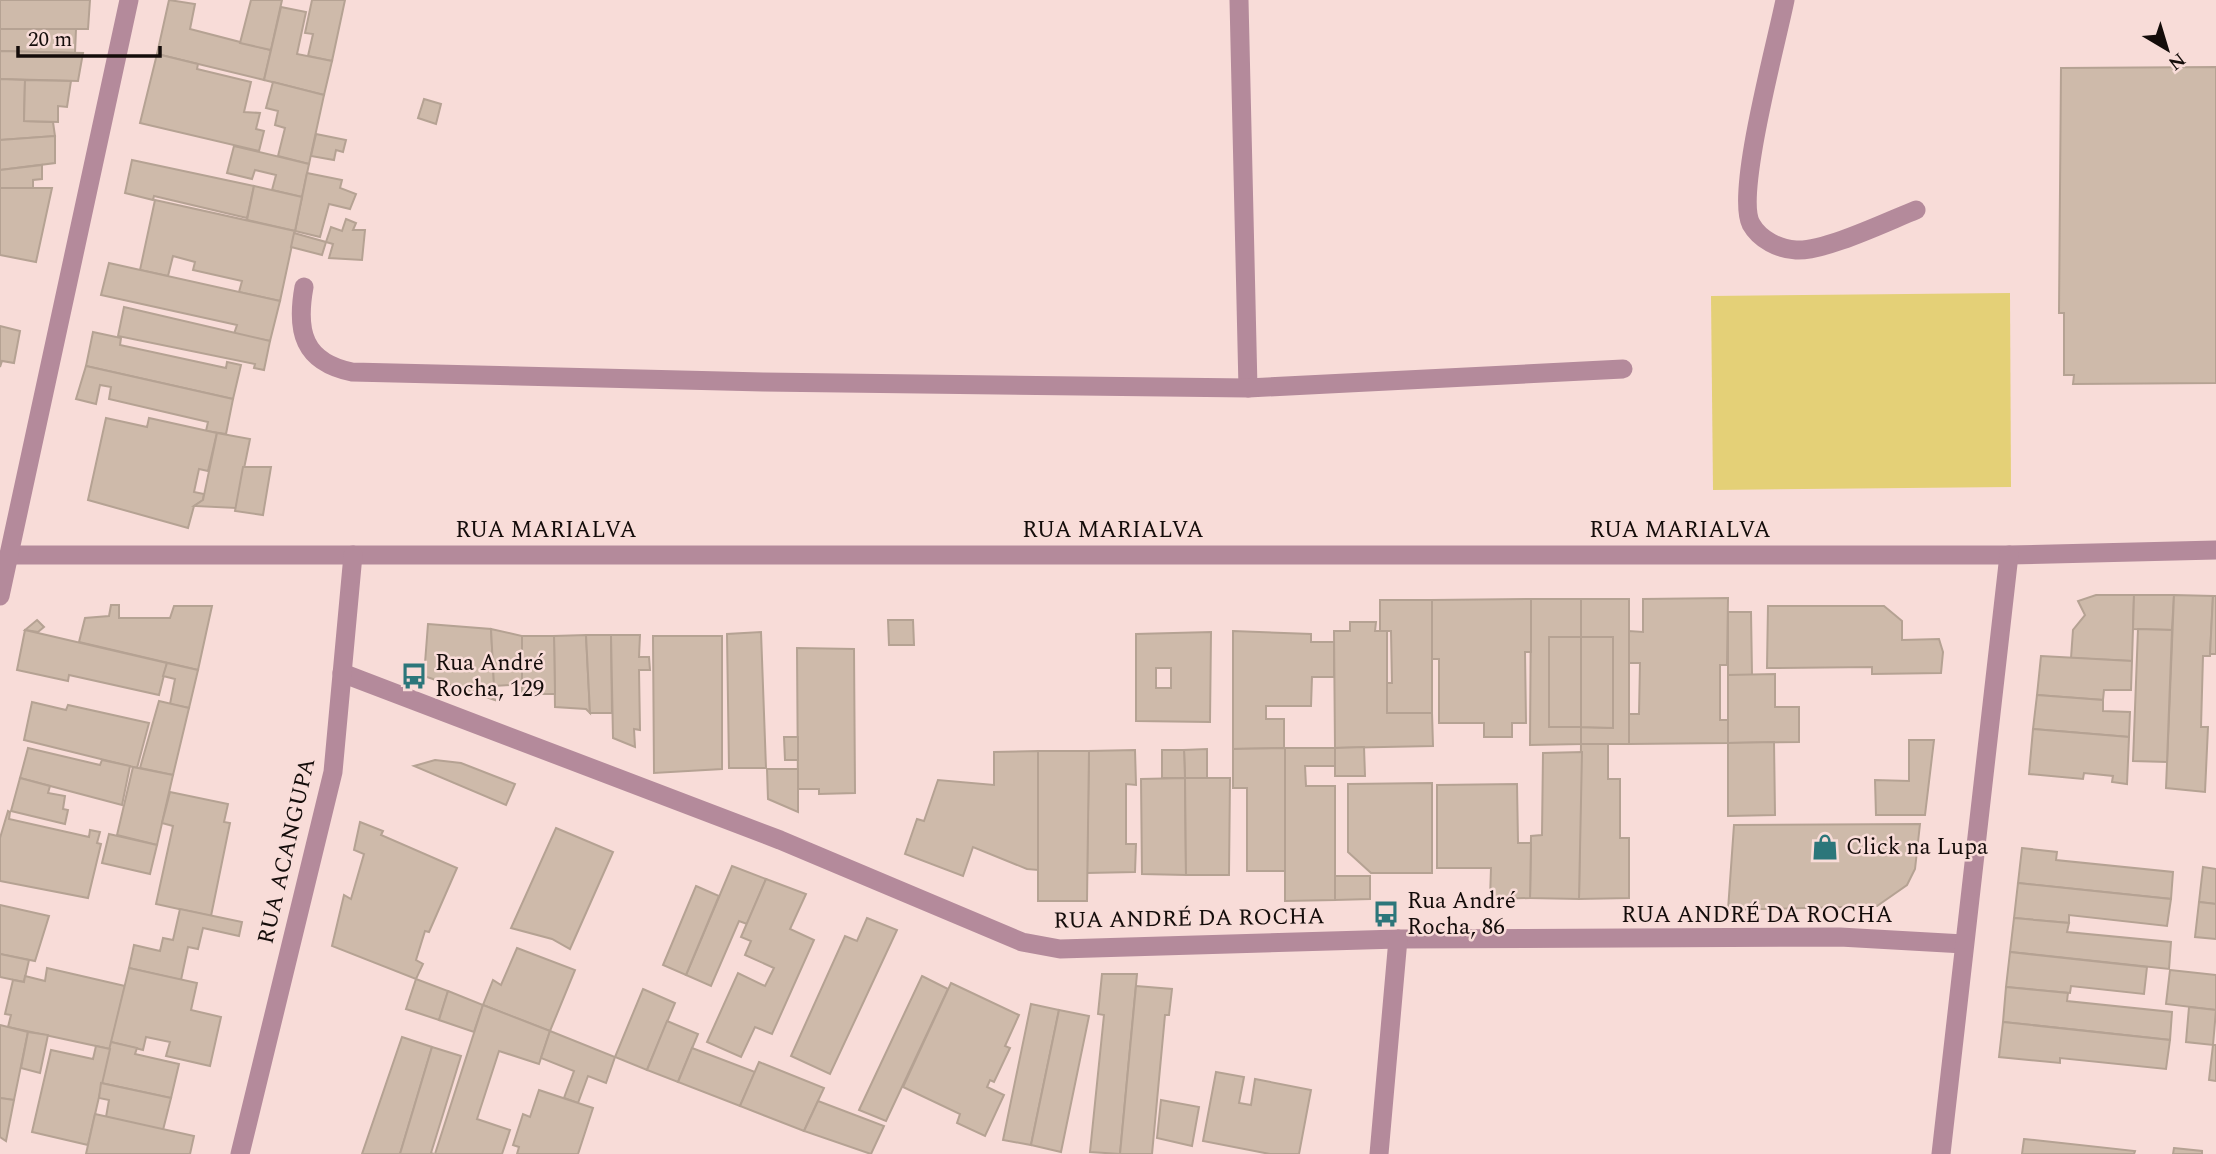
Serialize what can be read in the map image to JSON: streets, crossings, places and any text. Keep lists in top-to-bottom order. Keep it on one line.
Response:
{"streets":{"street":["RUA MARIALVA","RUA ACANGUPA","RUA ANDRÉ DA ROCHA"]},"crossings":[["RUA MARIALVA","RUA ACANGUPA"],["RUA ACANGUPA","RUA ANDRÉ DA ROCHA"]],"places":{"bus stop":["Rua André Rocha, 129","Rua André Rocha, 86"],"shop":["Click na Lupa"]},"scale_bar":"20 m","north":"bottom right"}
